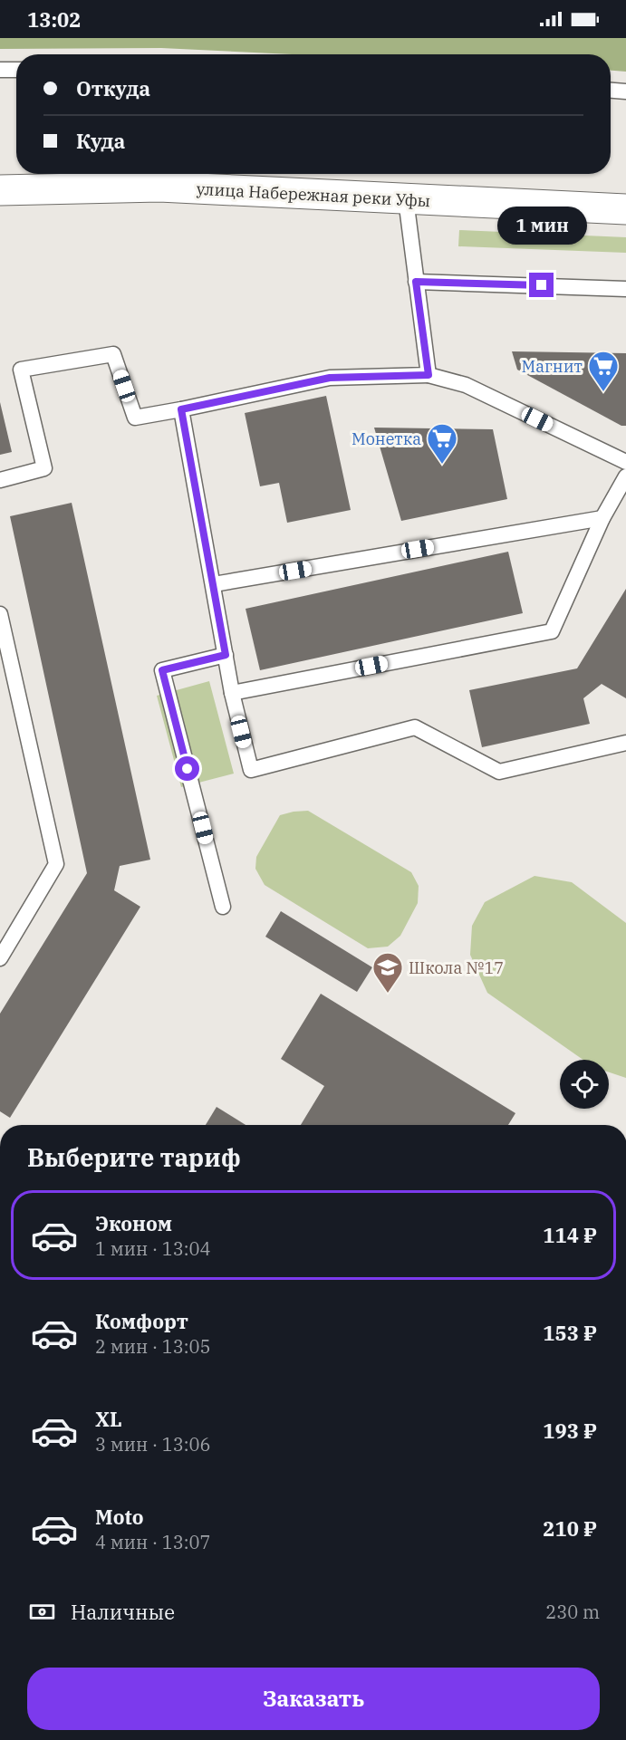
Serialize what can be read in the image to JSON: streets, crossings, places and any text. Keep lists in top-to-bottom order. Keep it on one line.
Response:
{"streets":{"street":["улица Набережная реки Уфы"]},"places":{"supermarket":["Магнит","Монетка"],"school or university":["Школа №17"]},"page":{"status":"13:02","banner":["Откуда","Куда"],"bubble":"1 мин","heading":"Выберите тариф","list":[{"name":"Эконом","note":"1 мин · 13:04","value":"114 ₽"},{"name":"Комфорт","note":"2 мин · 13:05","value":"153 ₽"},{"name":"XL","note":"3 мин · 13:06","value":"193 ₽"},{"name":"Moto","note":"4 мин · 13:07","value":"210 ₽"}],"pay":["Наличные","230 m"],"buttons":"Заказать"}}
